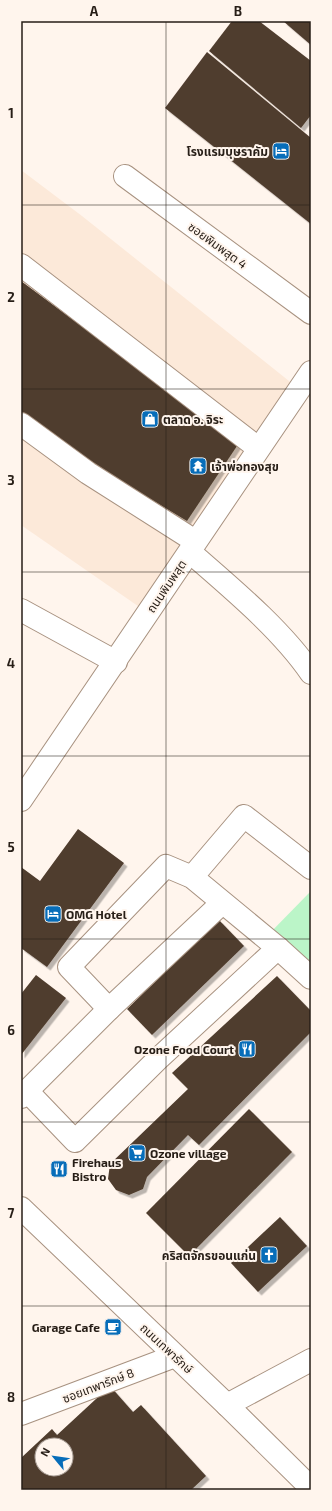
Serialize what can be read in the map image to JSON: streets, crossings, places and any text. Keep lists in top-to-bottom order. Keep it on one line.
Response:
{"streets":{"street":["ซอยพิมพสุต 4","ถนนพิมพสุต","ถนนเทพารักษ์","ซอยเทพารักษ์ 8"]},"crossings":[["ถนนเทพารักษ์","ซอยเทพารักษ์ 8"]],"places":{"hotel":["โรงแรมบุษราคัม","OMG Hotel"],"shop":["ตลาด อ. จิระ"],"temple":["เจ้าพ่อทองสุข"],"restaurant":["Ozone Food Court","Firehaus Bistro"],"supermarket":["Ozone village"],"church":["คริสตจักรขอนแก่น"],"cafe":["Garage Cafe"]},"north":"top left","grid":{"columns":["A","B"],"rows":["1","2","3","4","5","6","7","8"]}}
